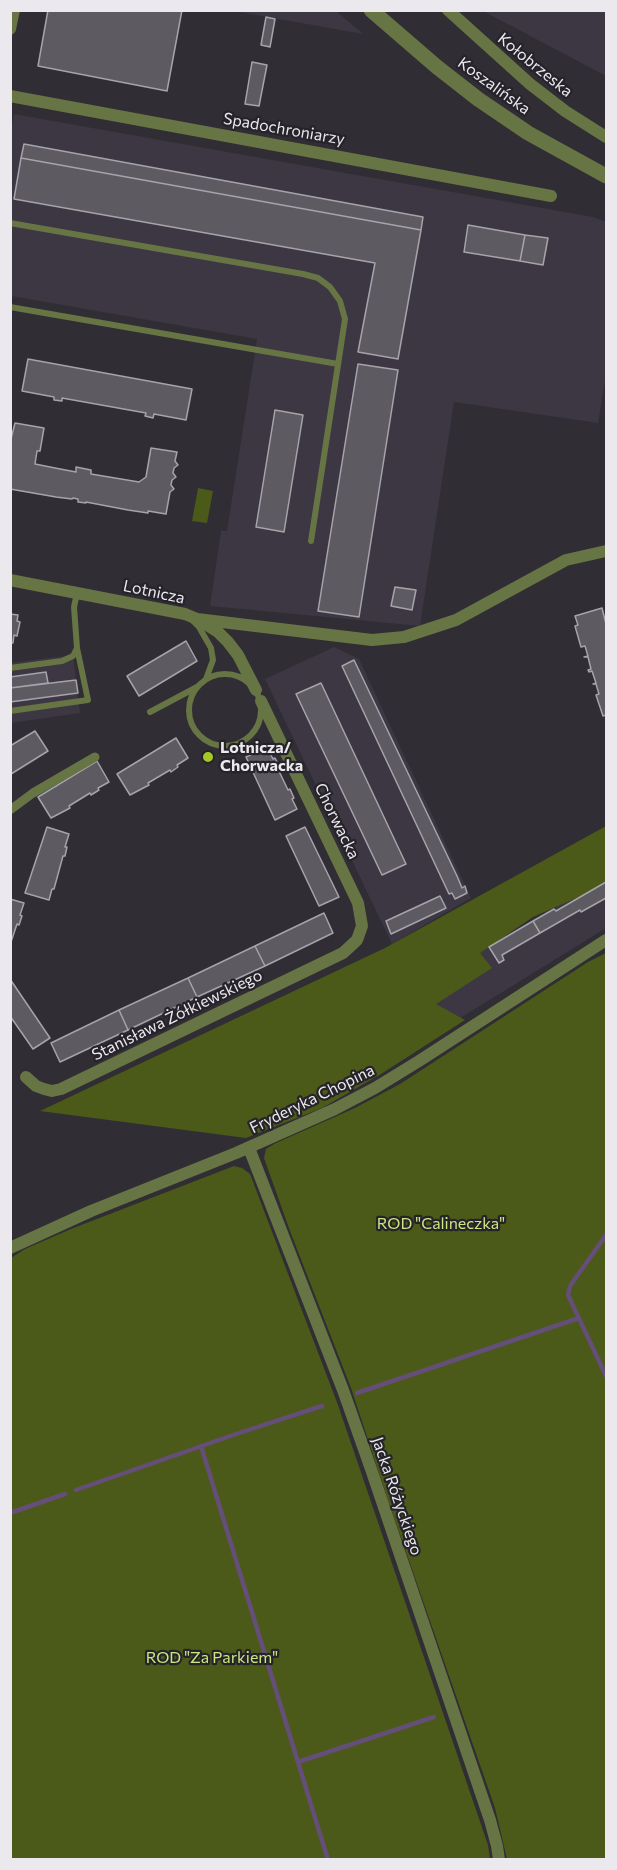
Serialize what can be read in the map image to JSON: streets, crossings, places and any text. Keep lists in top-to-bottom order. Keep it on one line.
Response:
{"streets":{"street":["Kołobrzeska","Koszalińska","Spadochroniarzy","Lotnicza","Chorwacka","Stanisława Żółkiewskiego","Fryderyka Chopina","Jacka Różyckiego"]},"crossings":[["Lotnicza","Chorwacka"],["Chorwacka","Stanisława Żółkiewskiego"],["Fryderyka Chopina","Jacka Różyckiego"]],"parks":["ROD \"Calineczka\"","ROD \"Za Parkiem\""],"places":["Lotnicza/ Chorwacka"]}
